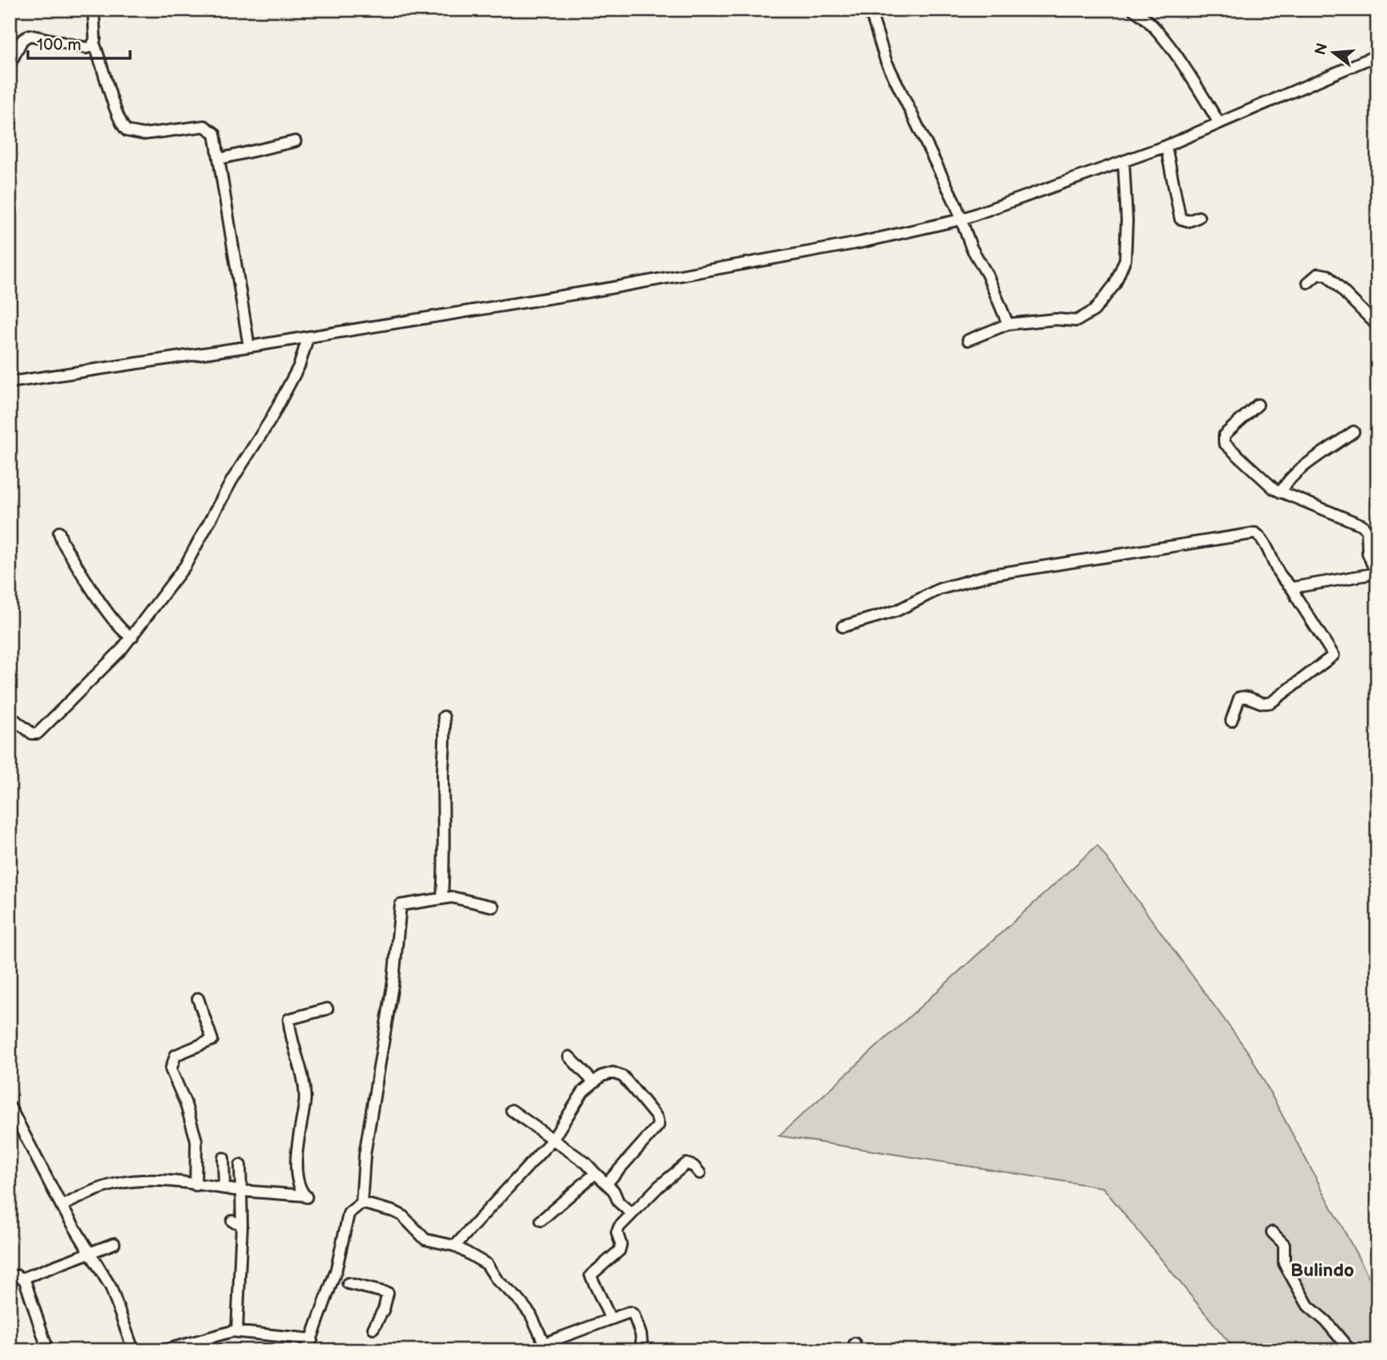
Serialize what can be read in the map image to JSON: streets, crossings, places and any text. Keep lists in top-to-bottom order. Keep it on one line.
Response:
{"districts":["Bulindo"],"scale_bar":"100 m","north":"left"}
